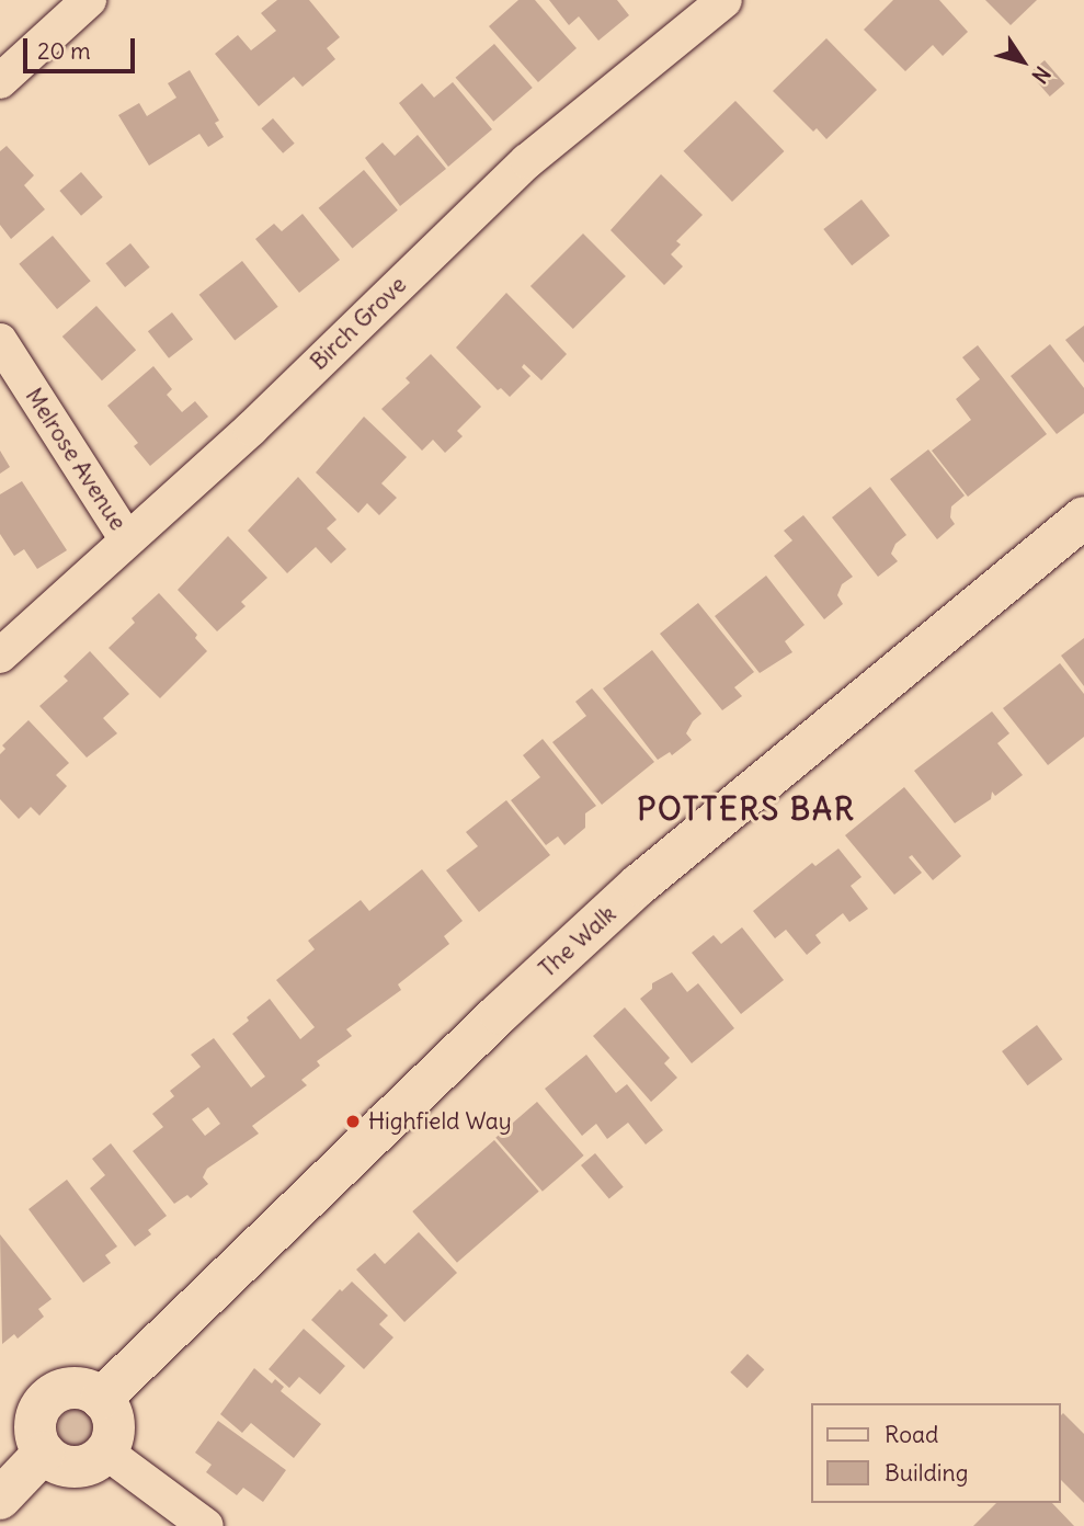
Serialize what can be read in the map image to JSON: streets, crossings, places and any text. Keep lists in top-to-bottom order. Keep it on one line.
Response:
{"streets":{"street":["Birch Grove","Melrose Avenue","The Walk"]},"crossings":[["Birch Grove","Melrose Avenue"]],"districts":["POTTERS BAR"],"places":["Highfield Way"],"legend":["Road","Building"],"scale_bar":"20 m","north":"bottom right"}
